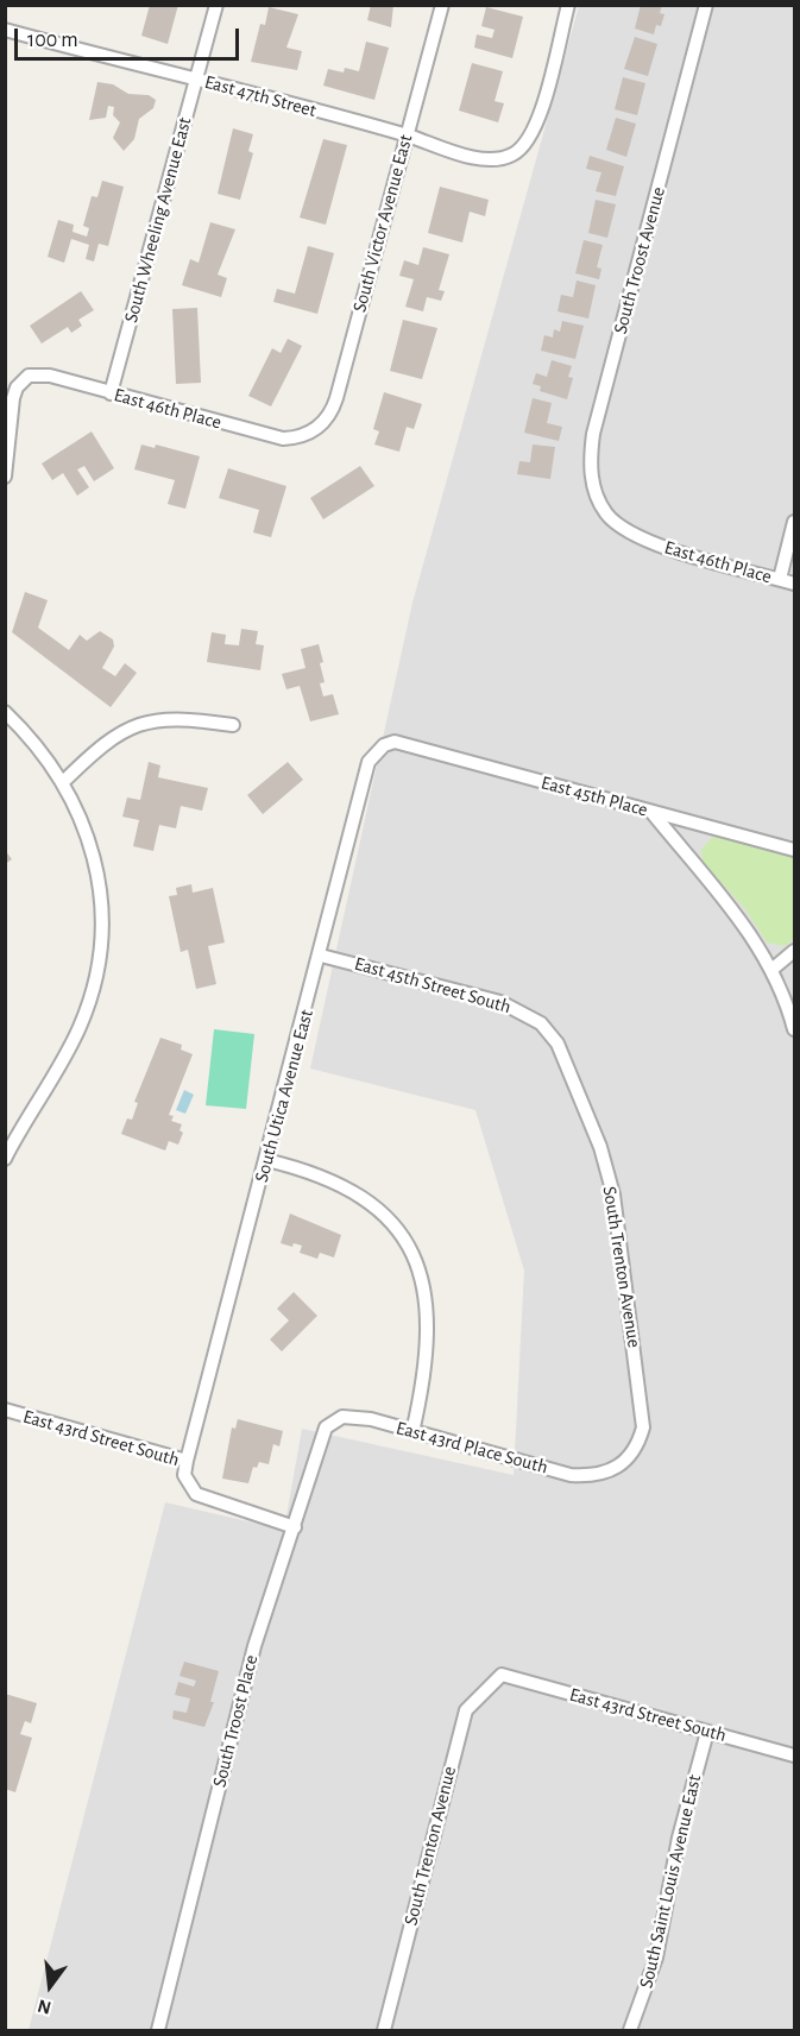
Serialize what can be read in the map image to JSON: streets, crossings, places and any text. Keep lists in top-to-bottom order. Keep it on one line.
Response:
{"streets":{"street":["East 47th Street","South Wheeling Avenue East","South Victor Avenue East","South Troost Avenue","East 46th Place","East 45th Place","East 45th Street South","South Utica Avenue East","South Trenton Avenue","East 43rd Street South","East 43rd Place South","South Troost Place","South Saint Louis Avenue East"]},"crossings":[["East 47th Street","South Wheeling Avenue East"],["East 47th Street","South Victor Avenue East"],["South Wheeling Avenue East","East 46th Place"],["South Victor Avenue East","East 46th Place"],["South Troost Avenue","East 46th Place"],["East 45th Place","South Utica Avenue East"],["East 45th Street South","South Utica Avenue East"],["East 45th Street South","South Trenton Avenue"],["South Utica Avenue East","East 43rd Street South"],["South Trenton Avenue","East 43rd Street South"],["South Trenton Avenue","East 43rd Place South"],["East 43rd Street South","South Troost Place"],["East 43rd Street South","South Saint Louis Avenue East"],["East 43rd Place South","South Troost Place"]],"scale_bar":"100 m","north":"bottom"}
